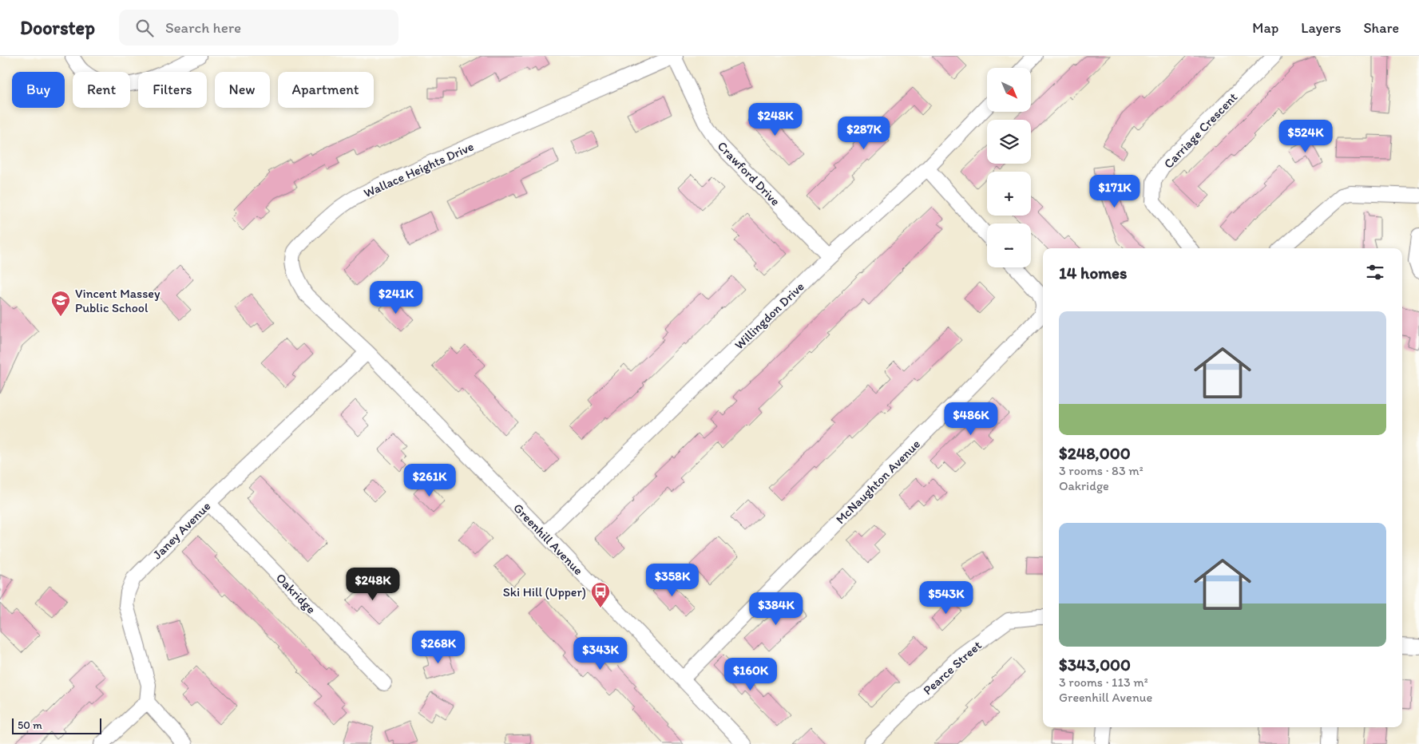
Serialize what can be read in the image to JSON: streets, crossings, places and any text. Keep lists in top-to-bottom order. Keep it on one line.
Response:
{"streets":{"street":["Carriage Crescent","Wallace Heights Drive","Crawford Drive","Willingdon Drive","McNaughton Avenue","Janey Avenue","Greenhill Avenue","Oakridge","Pearce Street"]},"crossings":[["Wallace Heights Drive","Crawford Drive"],["Wallace Heights Drive","Janey Avenue"],["Wallace Heights Drive","Greenhill Avenue"],["Crawford Drive","Willingdon Drive"],["Willingdon Drive","Greenhill Avenue"],["McNaughton Avenue","Greenhill Avenue"],["Janey Avenue","Greenhill Avenue"],["Janey Avenue","Oakridge"]],"places":{"school or university":["Vincent Massey Public School"],"bus stop":["Ski Hill (Upper)"]},"scale_bar":"50 m","north":"bottom right","page":{"header":"Doorstep","search":"Search here","nav":["Map","Layers","Share"],"map_buttons":["+","−"],"chip":["Buy","Rent","Filters","New","Apartment"],"price":["$248K","$287K","$524K","$171K","$241K","$486K","$261K","$358K","$248K","$543K","$384K","$268K","$343K","$160K"],"heading":"14 homes","list":[{"name":"$248,000","note":"3 rooms · 83 m² · Oakridge"},{"name":"$343,000","note":"3 rooms · 113 m² · Greenhill Avenue"}],"scale":"50 m"}}
